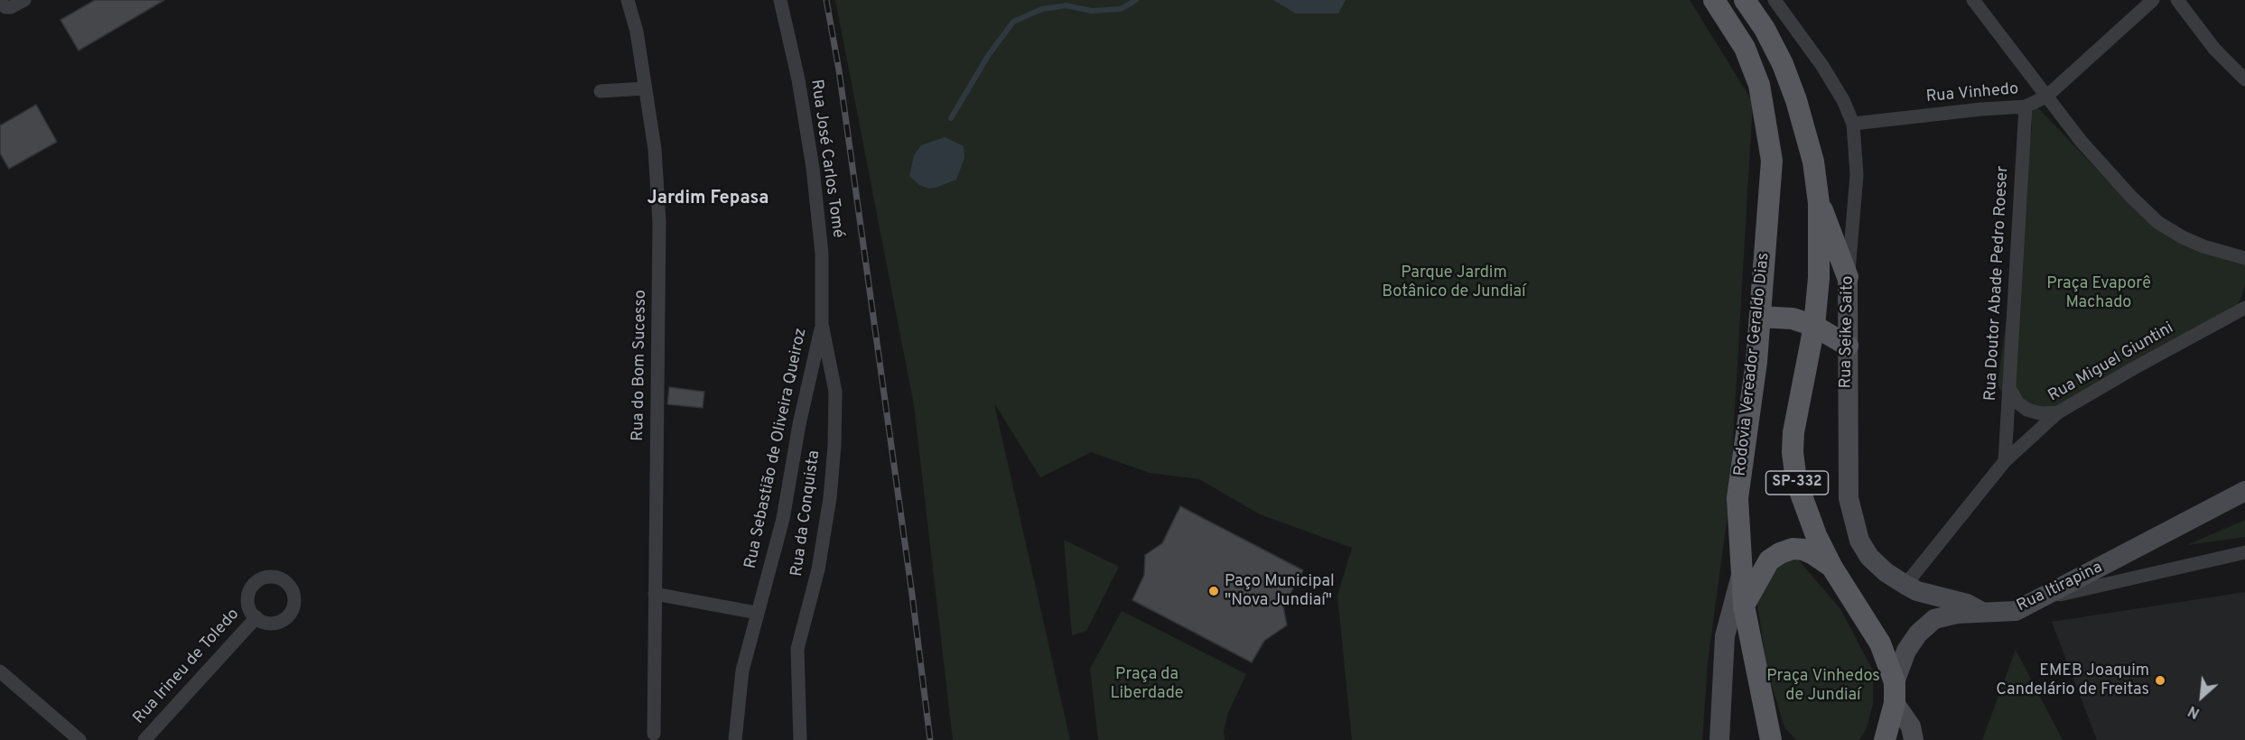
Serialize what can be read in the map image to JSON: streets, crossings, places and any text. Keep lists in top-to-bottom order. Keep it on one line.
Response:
{"streets":{"main road":["Rua Seike Saito","Rodovia Vereador Geraldo Dias","SP-332","Rua Itirapina"],"street":["Rua Vinhedo","Rua José Carlos Tomé","Rua Doutor Abade Pedro Roeser","Rua Miguel Giuntini","Rua do Bom Sucesso","Rua Sebastião de Oliveira Queiroz","Rua da Conquista","Rua Irineu de Toledo"]},"crossings":[["Rua Vinhedo","Rua Doutor Abade Pedro Roeser"],["Rua Vinhedo","Rua Seike Saito"],["Rua José Carlos Tomé","Rua Sebastião de Oliveira Queiroz"],["Rua José Carlos Tomé","Rua da Conquista"],["Rua Doutor Abade Pedro Roeser","Rua Miguel Giuntini"],["Rua Seike Saito","Rua Miguel Giuntini"],["Rua Seike Saito","Rua Itirapina"],["Rua Sebastião de Oliveira Queiroz","Rua da Conquista"]],"districts":["Jardim Fepasa"],"parks":["Parque Jardim Botânico de Jundiaí","Praça Evaporê Machado","Praça da Liberdade","Praça Vinhedos de Jundiaí"],"places":["Paço Municipal \"Nova Jundiaí\"","EMEB Joaquim Candelário de Freitas"],"north":"bottom left"}
